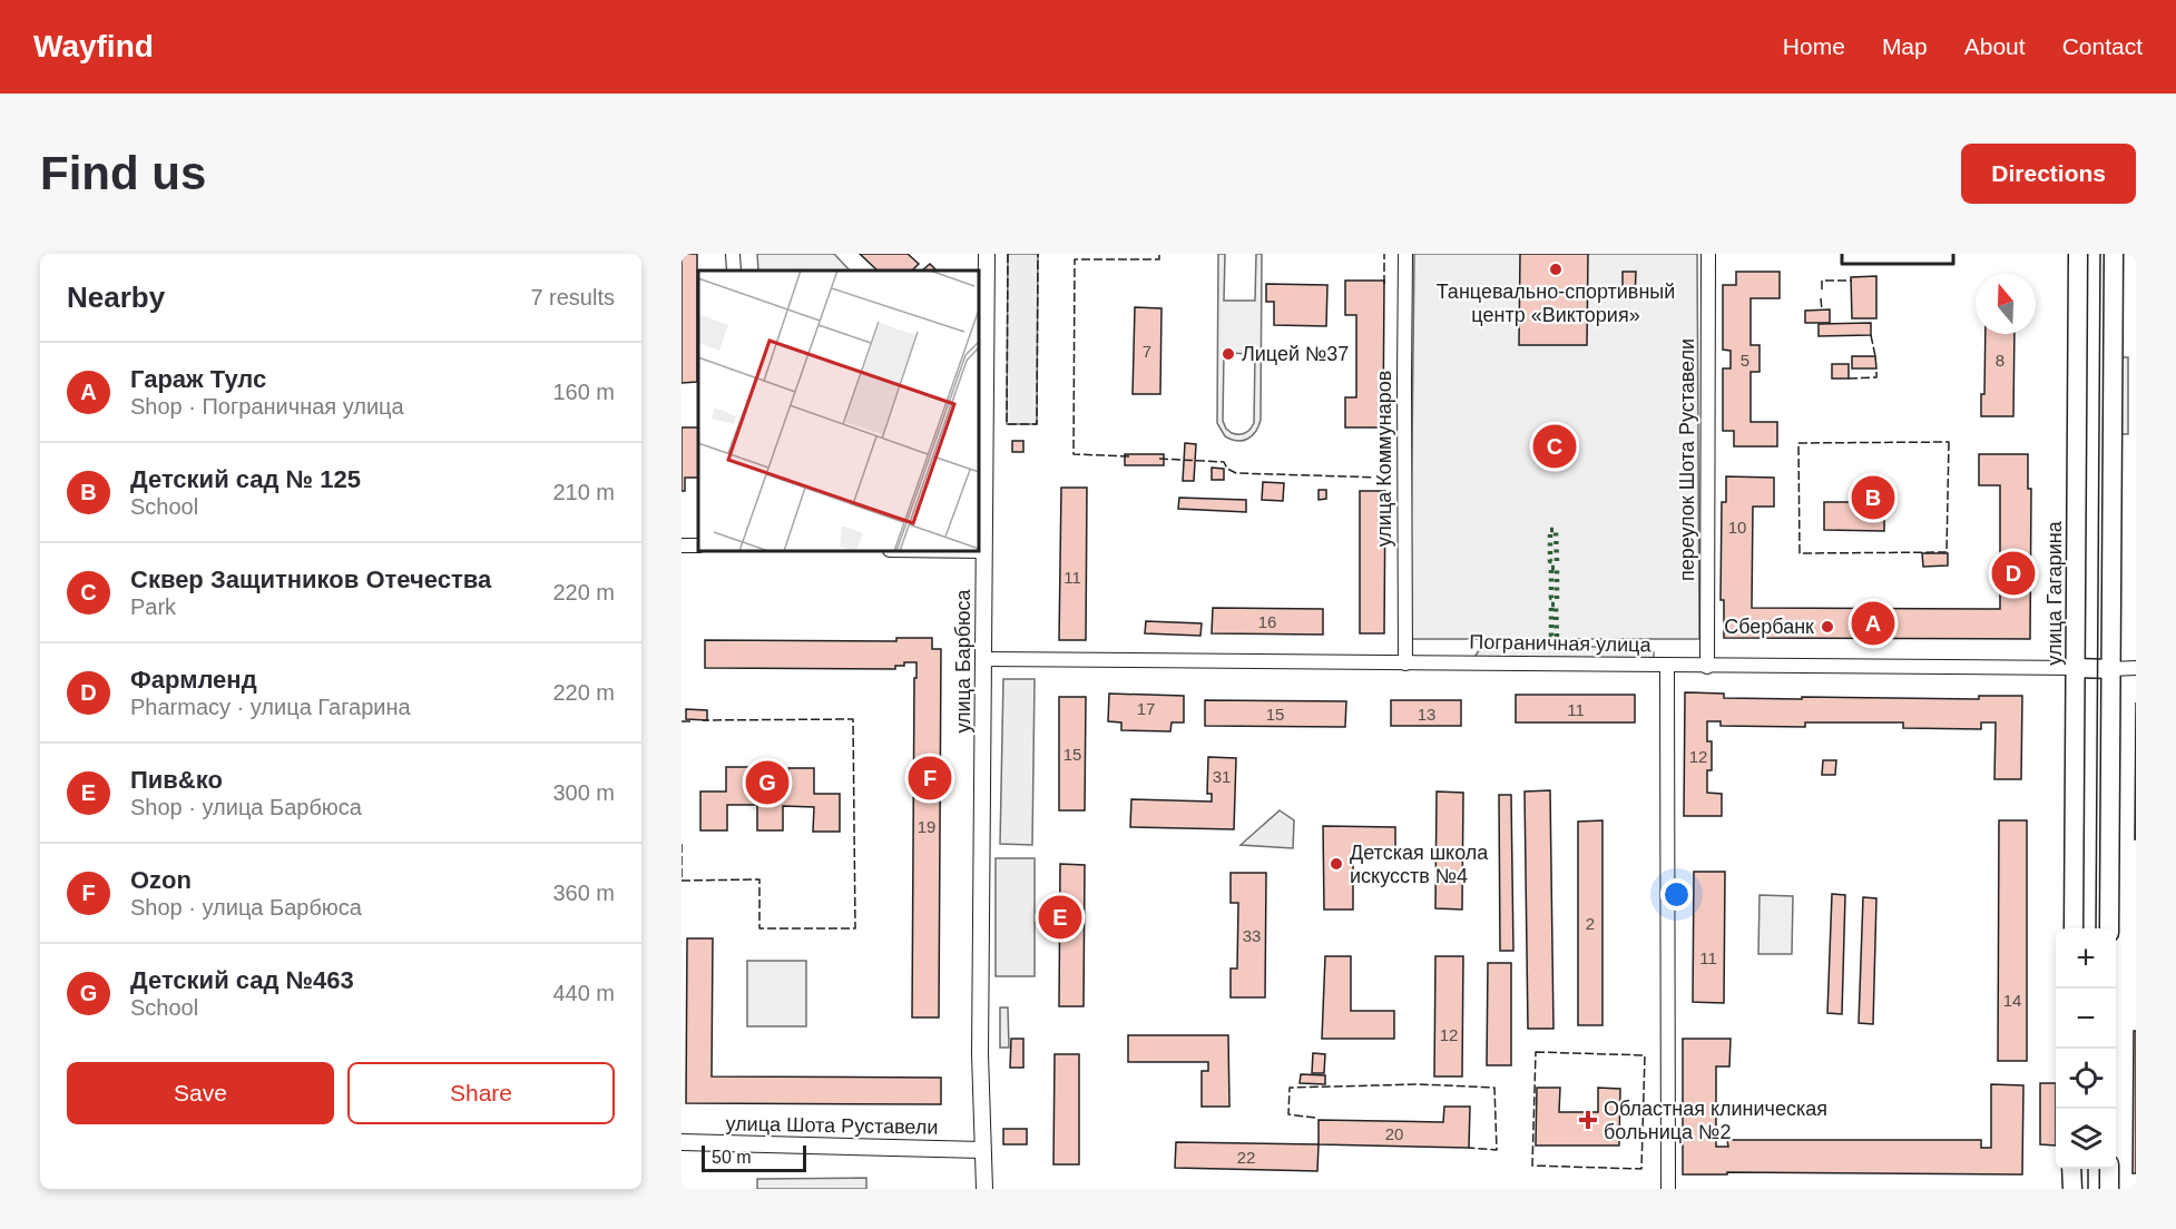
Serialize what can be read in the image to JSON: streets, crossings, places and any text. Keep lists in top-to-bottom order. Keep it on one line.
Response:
{"streets":{"main road":["улица Гагарина","Пограничная улица"],"street":["улица Коммунаров","переулок Шота Руставели","улица Барбюса","улица Шота Руставели"]},"crossings":[["улица Коммунаров","Пограничная улица"],["переулок Шота Руставели","Пограничная улица"],["улица Гагарина","Пограничная улица"],["Пограничная улица","улица Барбюса"],["улица Барбюса","улица Шота Руставели"]],"places":{"other":["Танцевально-спортивный центр «Виктория»","Лицей №37","Сбербанк","Детская школа искусств №4"],"health":["Областная клиническая больница №2"]},"house_numbers":["7","5","8","10","11","16","17","11","15","13","15","12","31","19","2","33","11","14","12","20","22"],"scale_bar":"50 m","north":"top","page":{"header":"Wayfind","nav":["Home","Map","About","Contact"],"buttons":["Directions",["Save","Share"]],"title":"Find us","heading":["Nearby","7 results"],"list":[{"mark":"A","name":"Гараж Тулс","note":"Shop · Пограничная улица","value":"160 m"},{"mark":"B","name":"Детский сад № 125","note":"School","value":"210 m"},{"mark":"C","name":"Сквер Защитников Отечества","note":"Park","value":"220 m"},{"mark":"D","name":"Фармленд","note":"Pharmacy · улица Гагарина","value":"220 m"},{"mark":"E","name":"Пив&ко","note":"Shop · улица Барбюса","value":"300 m"},{"mark":"F","name":"Ozon","note":"Shop · улица Барбюса","value":"360 m"},{"mark":"G","name":"Детский сад №463","note":"School","value":"440 m"}],"pins":["C","B","D","A","F","G","E"],"map_buttons":["+","−"],"scale":"50 m"}}
